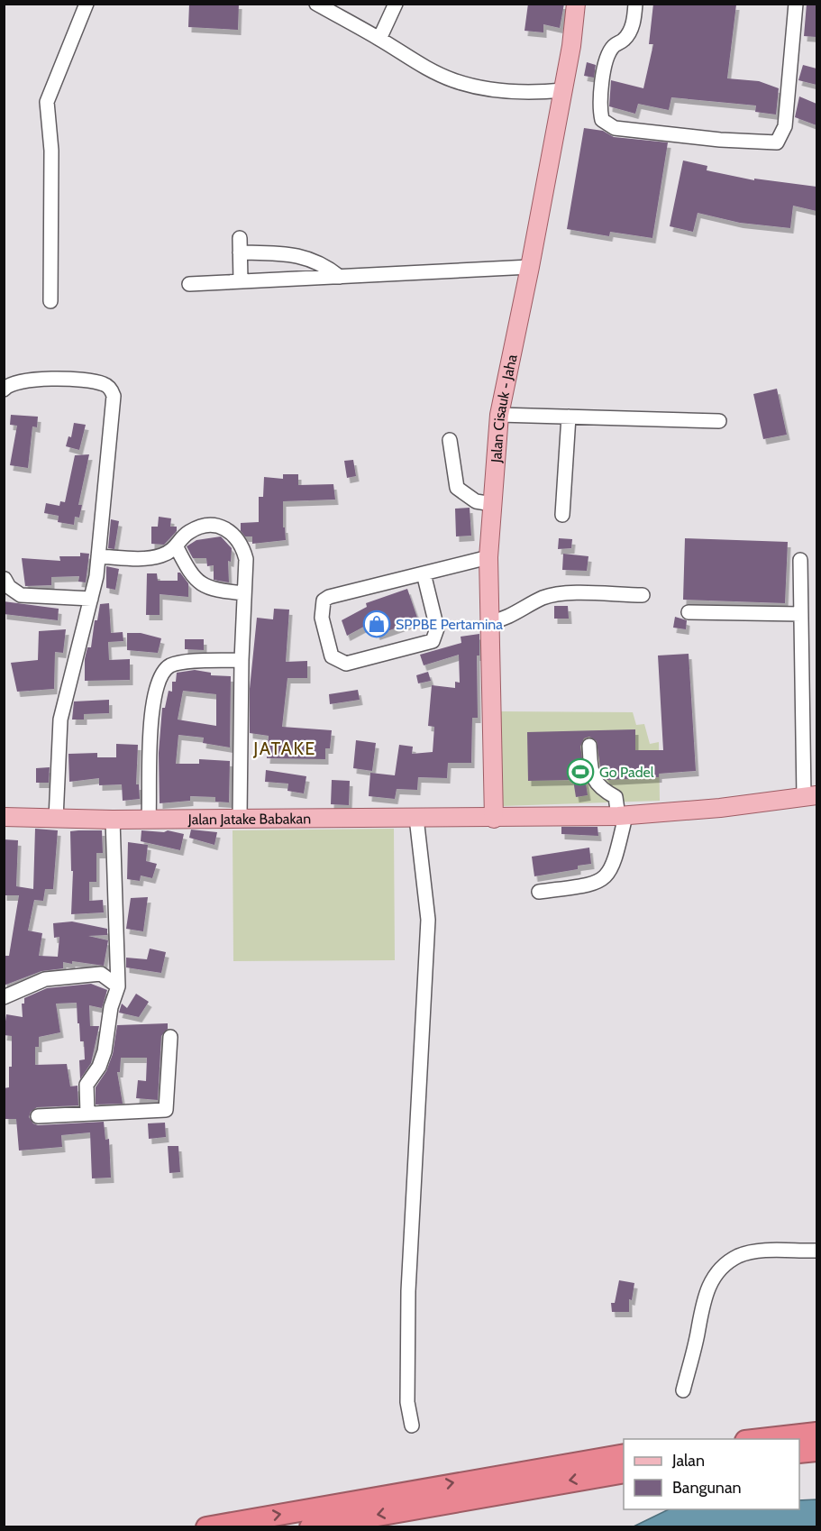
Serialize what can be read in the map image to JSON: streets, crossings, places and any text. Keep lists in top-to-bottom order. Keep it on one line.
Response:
{"streets":{"main road":["Jalan Cisauk - Jaha","Jalan Jatake Babakan"]},"crossings":[["Jalan Cisauk - Jaha","Jalan Jatake Babakan"]],"districts":["JATAKE"],"places":{"shop":["SPPBE Pertamina"],"sports":["Go Padel"]},"legend":["Jalan","Bangunan"]}
